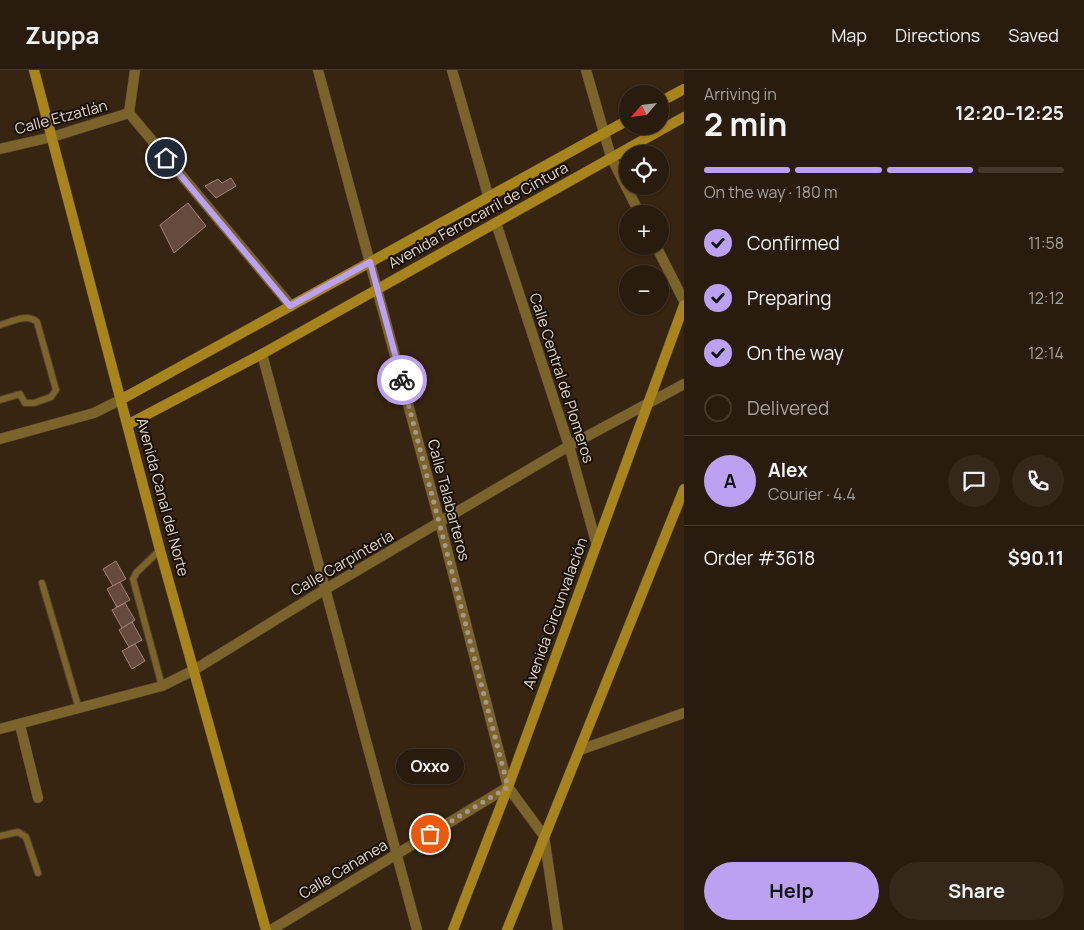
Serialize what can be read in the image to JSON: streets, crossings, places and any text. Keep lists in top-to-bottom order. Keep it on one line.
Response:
{"streets":{"main road":["Avenida Ferrocarril de Cintura","Avenida Canal del Norte","Avenida Circunvalación"],"street":["Calle Etzatlán","Calle Central de Plomeros","Calle Talabarteros","Calle Carpintería","Calle Cananea"]},"crossings":[["Calle Etzatlán","Avenida Canal del Norte"],["Avenida Ferrocarril de Cintura","Calle Central de Plomeros"],["Avenida Ferrocarril de Cintura","Avenida Canal del Norte"],["Avenida Ferrocarril de Cintura","Calle Talabarteros"],["Calle Central de Plomeros","Calle Carpintería"],["Calle Central de Plomeros","Avenida Circunvalación"],["Avenida Canal del Norte","Calle Carpintería"],["Calle Talabarteros","Calle Carpintería"],["Calle Talabarteros","Avenida Circunvalación"],["Calle Talabarteros","Calle Cananea"],["Calle Carpintería","Avenida Circunvalación"],["Avenida Circunvalación","Calle Cananea"]],"places":["Oxxo"],"north":"bottom left","page":{"header":"Zuppa","nav":["Map","Directions","Saved"],"heading":["2 min","Arriving in","12:20–12:25"],"panel":["Alex","Courier · 4.4","Order #3618","$90.11"],"map_buttons":["+","−"],"bar":"On the way · 180 m","list":[["Confirmed","11:58"],["Preparing","12:12"],["On the way","12:14"],"Delivered"],"round":"A","bubble":"Oxxo","buttons":["Help","Share"]}}
